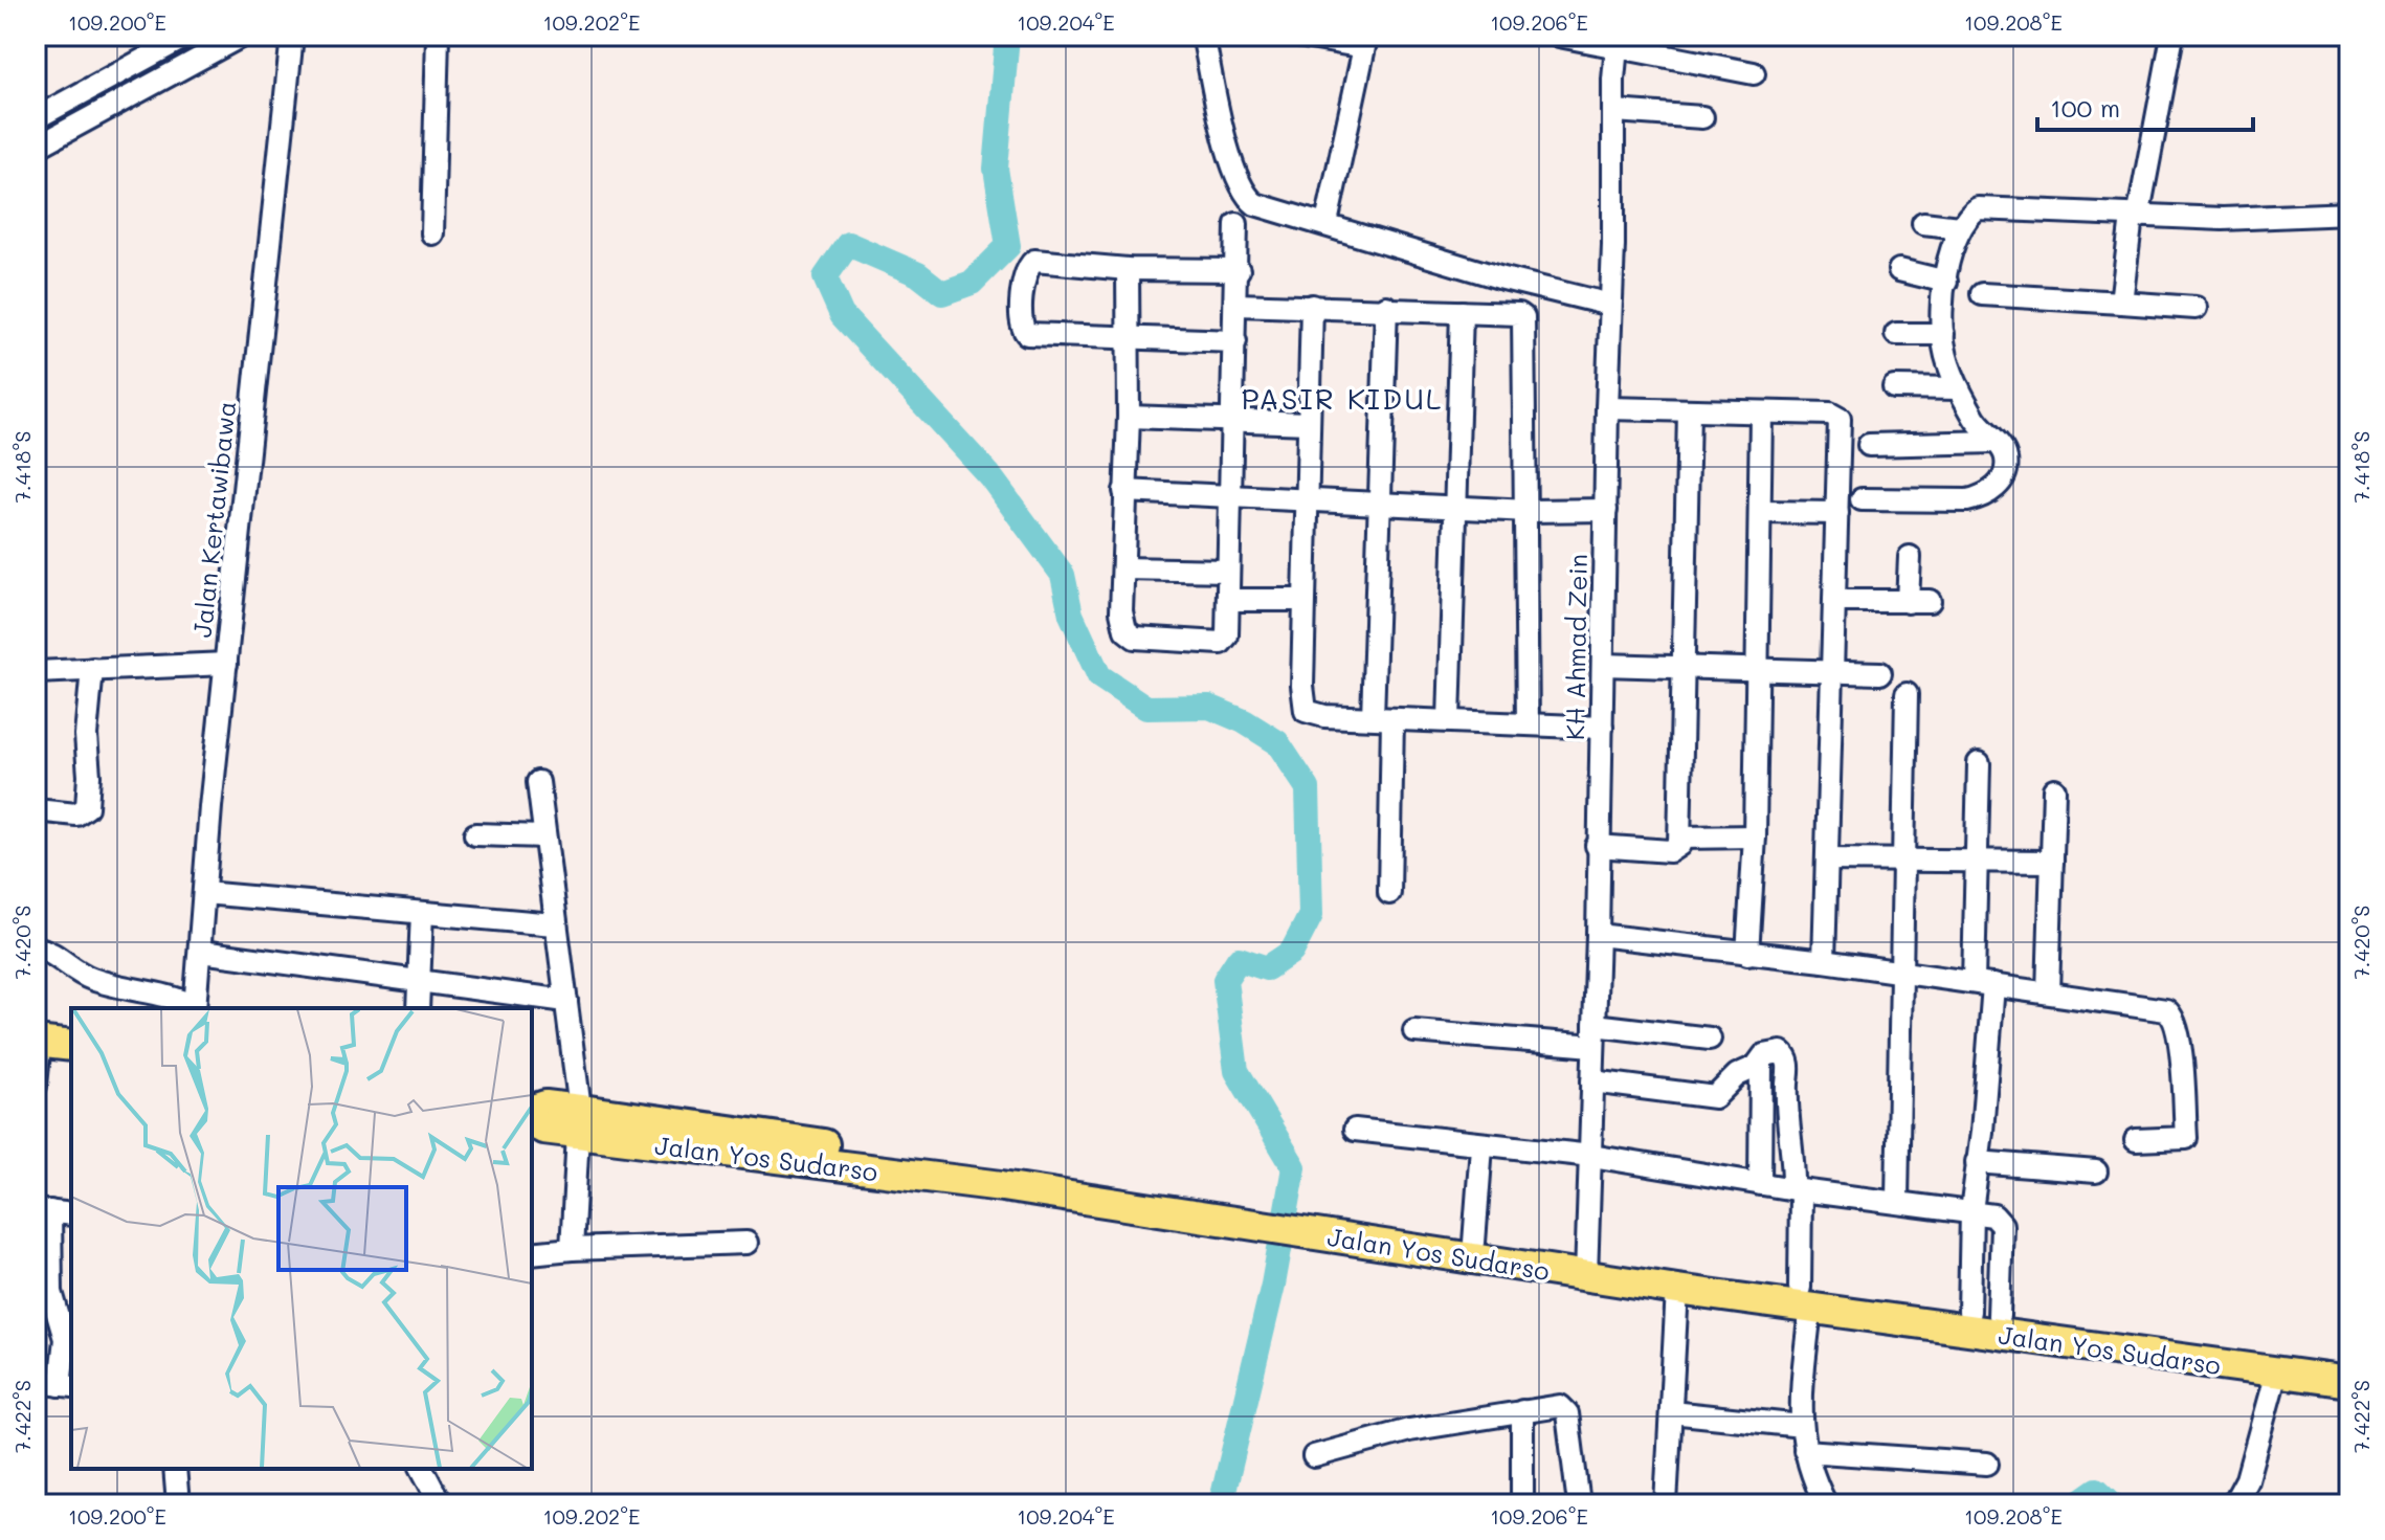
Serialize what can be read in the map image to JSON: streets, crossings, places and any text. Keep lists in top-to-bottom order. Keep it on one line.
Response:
{"streets":{"highway":["Jalan Yos Sudarso"],"street":["Jalan Kertawibawa","KH Ahmad Zein"]},"crossings":[["KH Ahmad Zein","Jalan Yos Sudarso"]],"districts":["PASIR KIDUL"],"scale_bar":"100 m","coordinates":["109.200°E","109.202°E","109.204°E","109.206°E","109.208°E","7.418°S","7.420°S","7.422°S"]}
